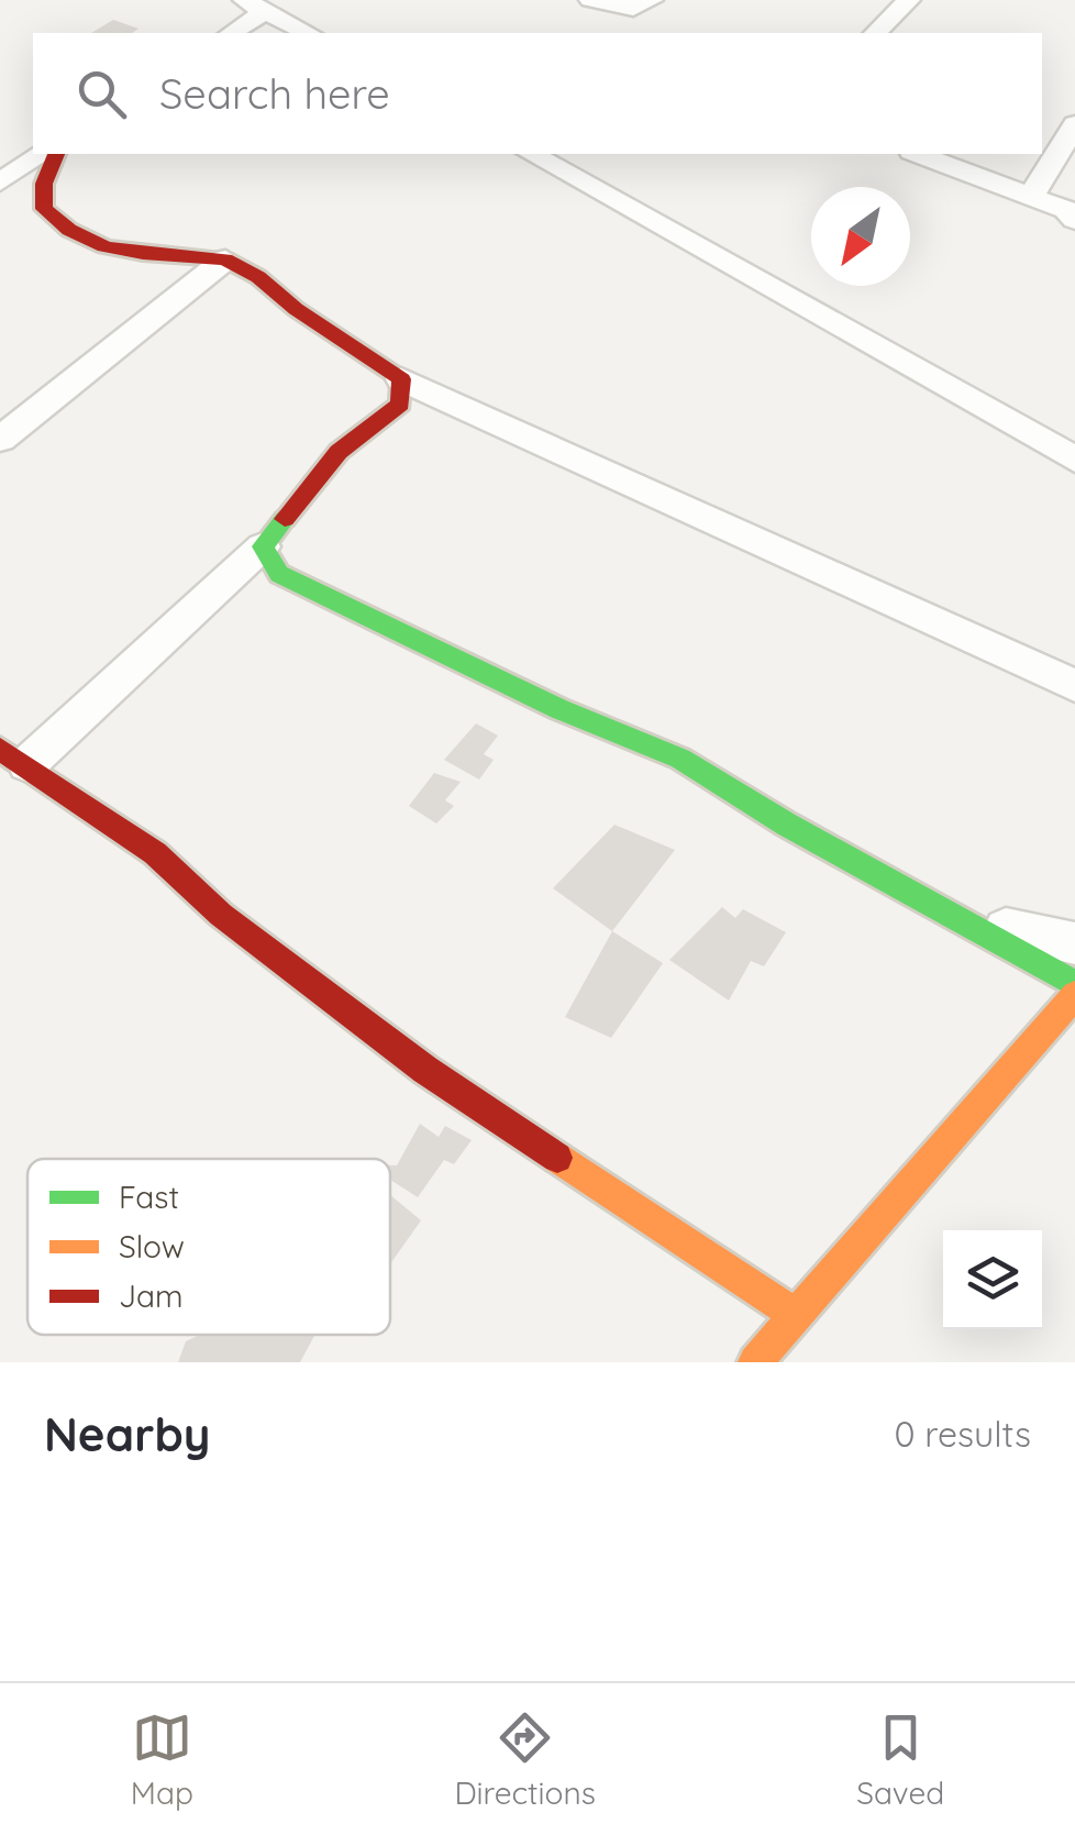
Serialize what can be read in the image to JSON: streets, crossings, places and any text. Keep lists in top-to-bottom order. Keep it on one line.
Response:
{"legend":["Fast","Slow","Jam"],"north":"bottom left","page":{"search":"Search here","heading":["Nearby","0 results"],"nav":["Map","Directions","Saved"]}}
